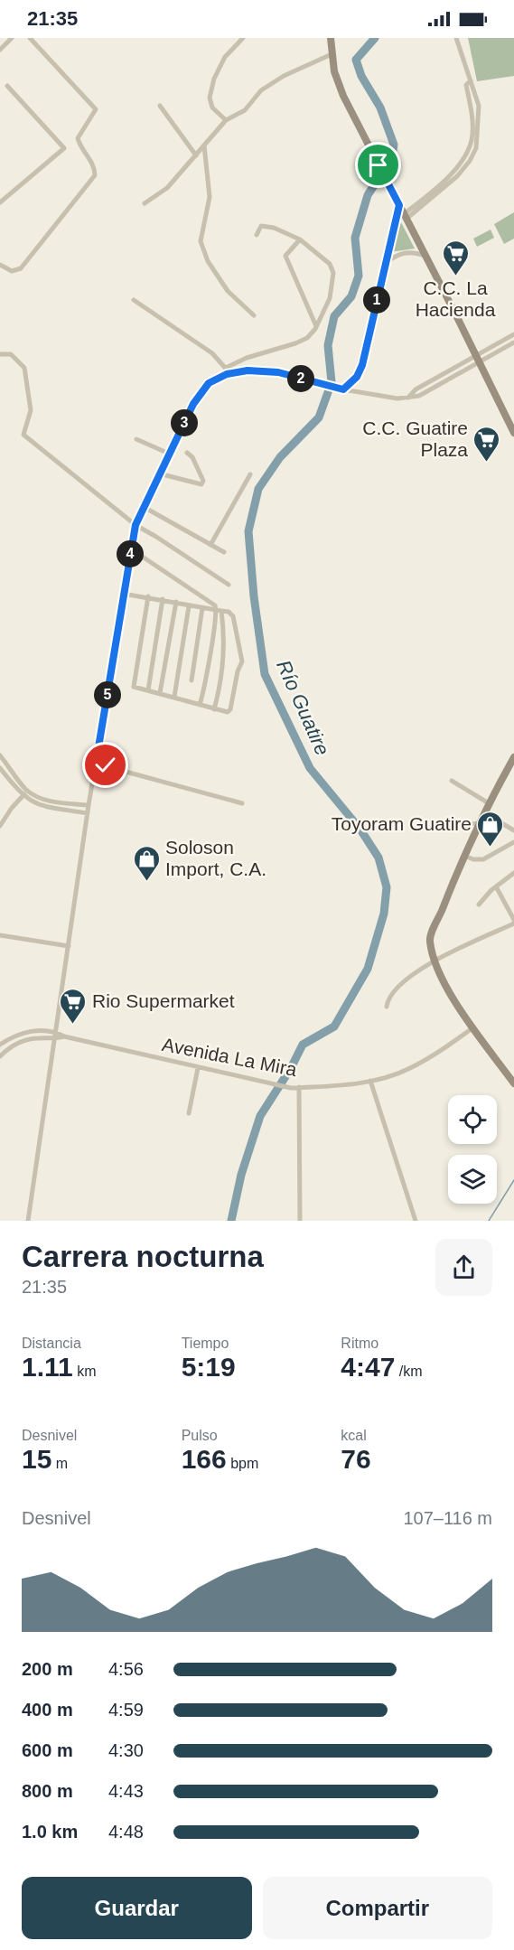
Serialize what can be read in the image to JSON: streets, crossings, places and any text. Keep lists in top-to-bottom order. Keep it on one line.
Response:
{"streets":{"street":["Avenida La Mira"]},"water":["Río Guatire"],"places":{"supermarket":["C.C. La Hacienda","C.C. Guatire Plaza","Rio Supermarket"],"shop":["Toyoram Guatire","Soloson Import, C.A."]},"page":{"status":"21:35","pins":["1","2","3","4","5"],"heading":["Carrera nocturna","21:35"],"stats":[["Distancia","1.11 km"],["Tiempo","5:19"],["Ritmo","4:47 /km"],["Desnivel","15 m"],["Pulso","166 bpm"],["kcal","76"]],"chart":["Desnivel","107–116 m"],"list":[{"name":"200 m","note":"4:56"},{"name":"400 m","note":"4:59"},{"name":"600 m","note":"4:30"},{"name":"800 m","note":"4:43"},{"name":"1.0 km","note":"4:48"}],"buttons":["Guardar","Compartir"]}}
